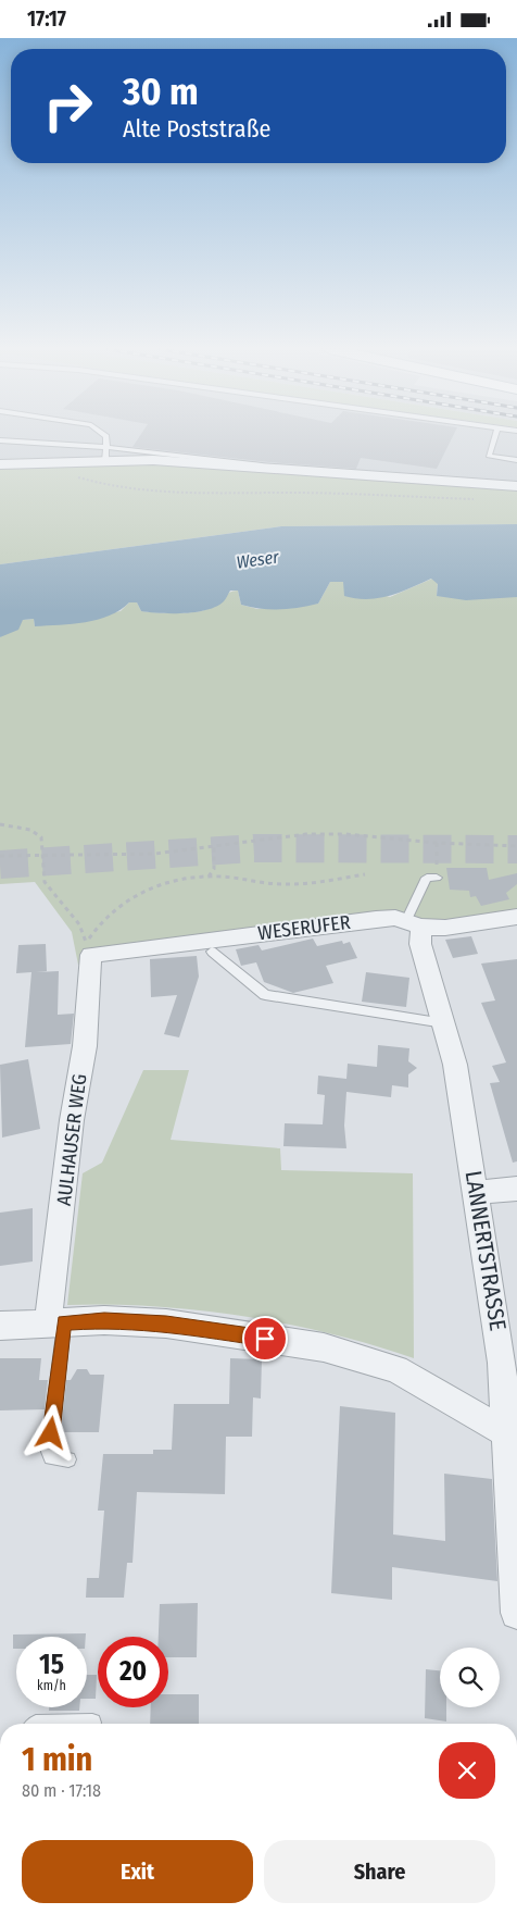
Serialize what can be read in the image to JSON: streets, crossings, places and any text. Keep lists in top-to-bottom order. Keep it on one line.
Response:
{"streets":{"street":["WESERUFER","AULHAUSER WEG","LANNERTSTRASSE"]},"crossings":[["WESERUFER","AULHAUSER WEG"],["WESERUFER","LANNERTSTRASSE"]],"water":["Weser"],"page":{"status":"17:17","turn":["30 m","Alte Poststraße"],"speed":"15 km/h","limit":"20","heading":["1 min","80 m · 17:18"],"buttons":["Exit","Share"]}}
